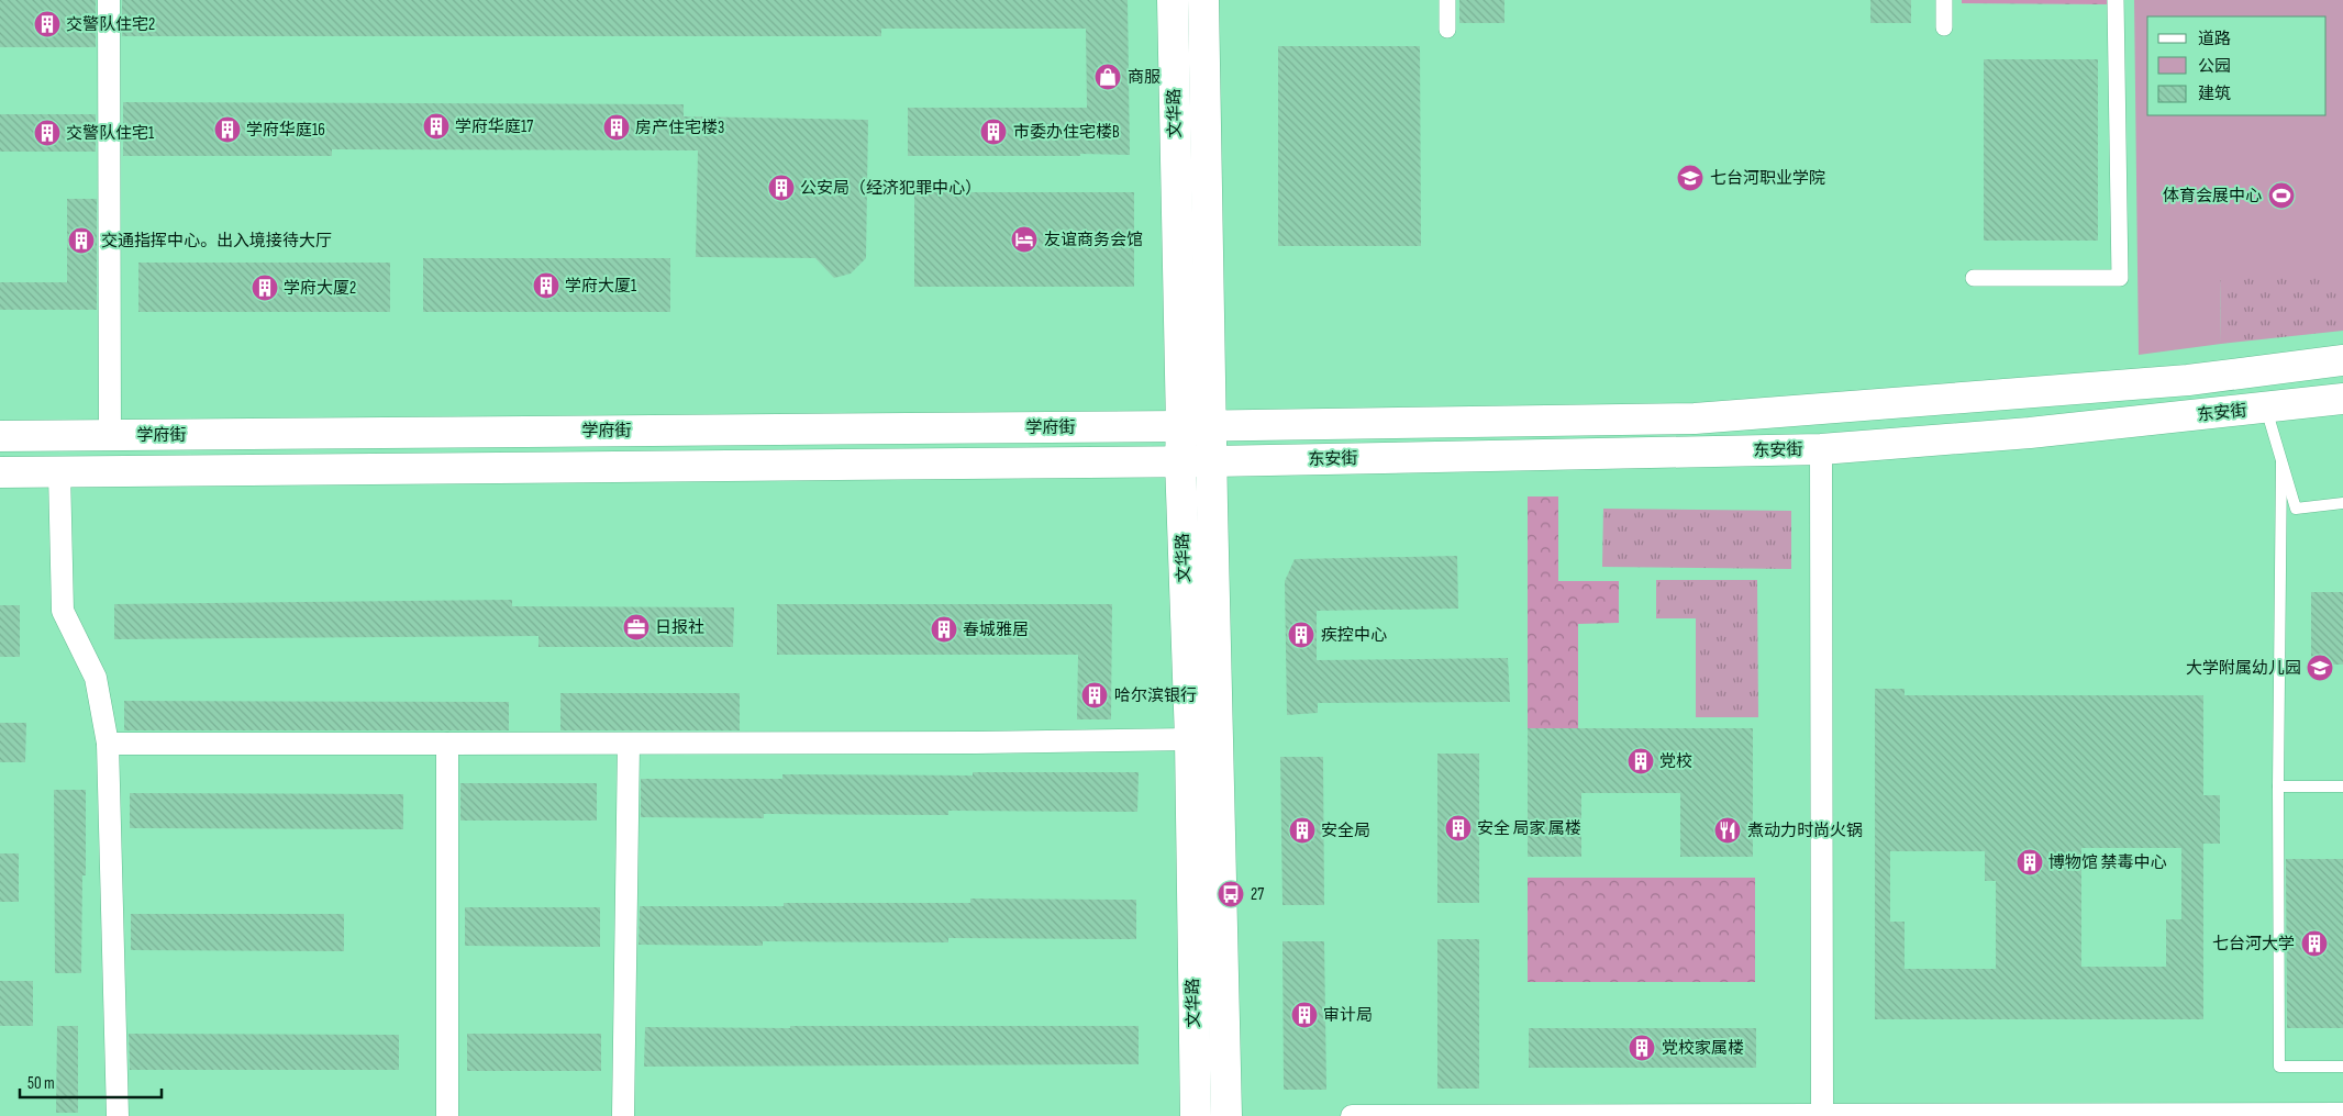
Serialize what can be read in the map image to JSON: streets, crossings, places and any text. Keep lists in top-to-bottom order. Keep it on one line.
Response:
{"streets":{"main road":["文华路","东安街","学府街"]},"crossings":[["文华路","东安街"],["文华路","学府街"],["东安街","学府街"]],"places":{"building":["交警队住宅2","学府华庭17","房产住宅楼3","学府华庭16","市委办住宅楼B","交警队住宅1","公安局（经济犯罪中心）","交通指挥中心。出入境接待大厅","学府大厦1","学府大厦2","春城雅居","疾控中心","哈尔滨银行","党校","安全 局家 属楼","安全局","博物馆 禁毒中心","七台河大学","审计局","党校家属楼"],"shop":["商服"],"school or university":["七台河职业学院","大学附属幼儿园"],"sports":["体育会展中心"],"hotel":["友谊商务会馆"],"office":["日报社"],"restaurant":["煮动力时尚火锅"],"bus stop":["27"]},"legend":["道路","公园","建筑"],"scale_bar":"50 m"}
